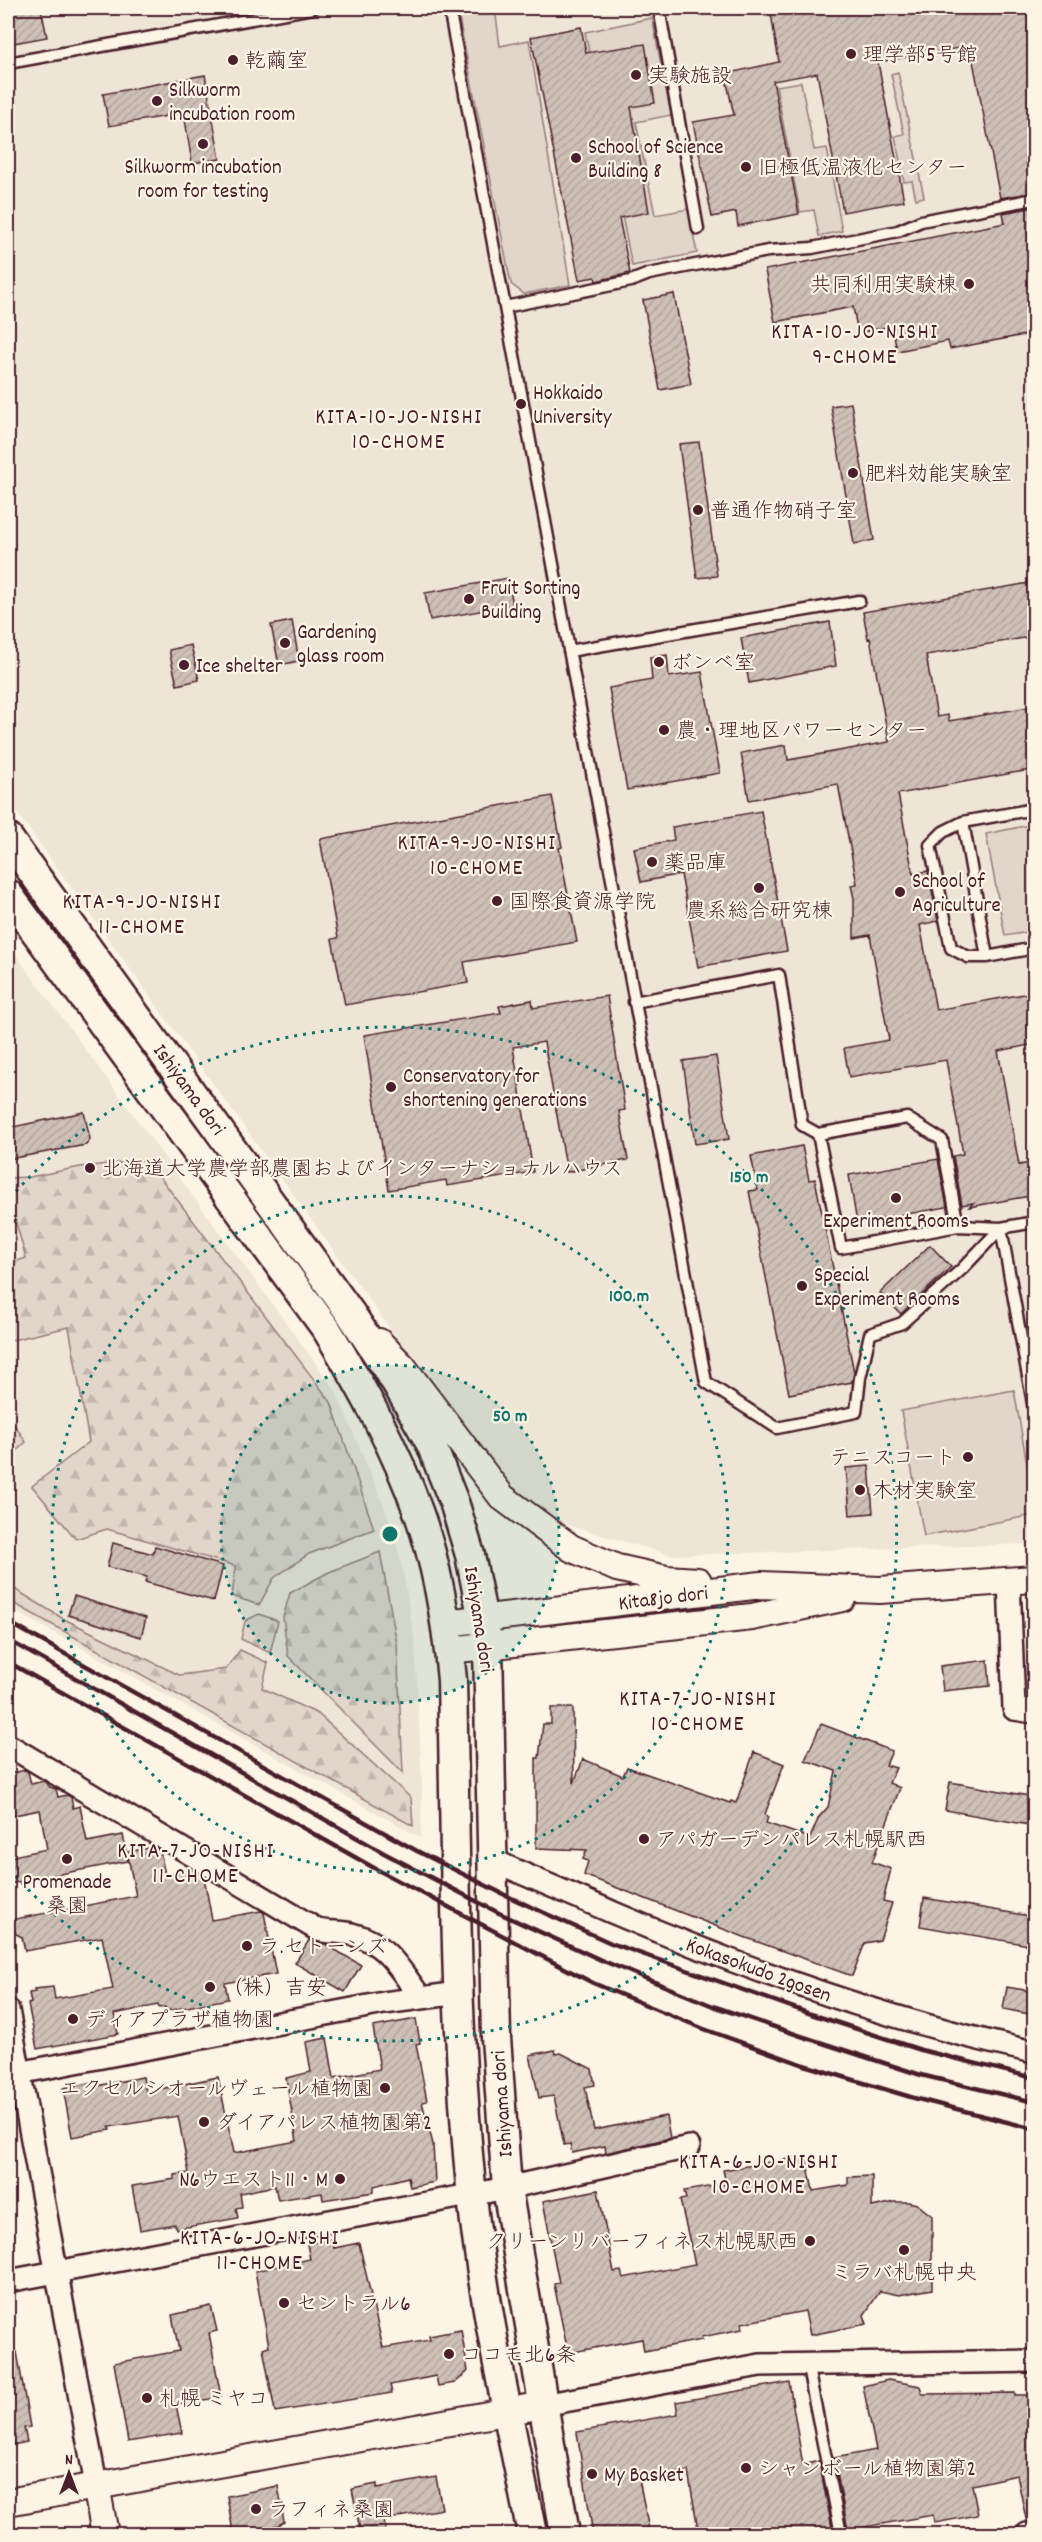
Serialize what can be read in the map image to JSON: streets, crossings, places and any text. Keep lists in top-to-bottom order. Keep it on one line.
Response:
{"streets":{"main road":["Ishiyama dori"],"street":["Kita8jo dori","Kokasokudo 2gosen"]},"crossings":[["Ishiyama dori","Kita8jo dori"],["Ishiyama dori","Kokasokudo 2gosen"]],"districts":["KITA-10-JO-NISHI 9-CHOME","KITA-10-JO-NISHI 10-CHOME","KITA-9-JO-NISHI 10-CHOME","KITA-9-JO-NISHI 11-CHOME","KITA-7-JO-NISHI 10-CHOME","KITA-7-JO-NISHI 11-CHOME","KITA-6-JO-NISHI 10-CHOME","KITA-6-JO-NISHI 11-CHOME"],"places":["理学部5号館","乾繭室","実験施設","Silkworm incubation room","Silkworm incubation room for testing","School of Science Building 8","旧極低温液化センター","共同利用実験棟","Hokkaido University","肥料効能実験室","普通作物硝子室","Fruit Sorting Building","Gardening glass room","ボンベ室","Ice shelter","農・理地区パワーセンター","薬品庫","農系総合研究棟","School of Agriculture","国際食資源学院","Conservatory for shortening generations","北海道大学農学部農園およびインターナショナルハウス","Experiment Rooms","Special Experiment Rooms","テニスコート","木材実験室","アパガーデンパレス札幌駅西","Promenade 桑園","ラ.セトーンズ","（株）吉安","ディアプラザ植物園","エクセルシオールヴェール植物園","ダイアパレス植物園第2","N6ウエスト11・M","クリーンリバーフィネス札幌駅西","ミラバ札幌中央","セントラル6","ココモ北6条","札幌 ミヤコ","シャンボール植物園第2","My Basket","ラフィネ桑園"],"north":"top","rings":["150 m","100 m","50 m"]}
